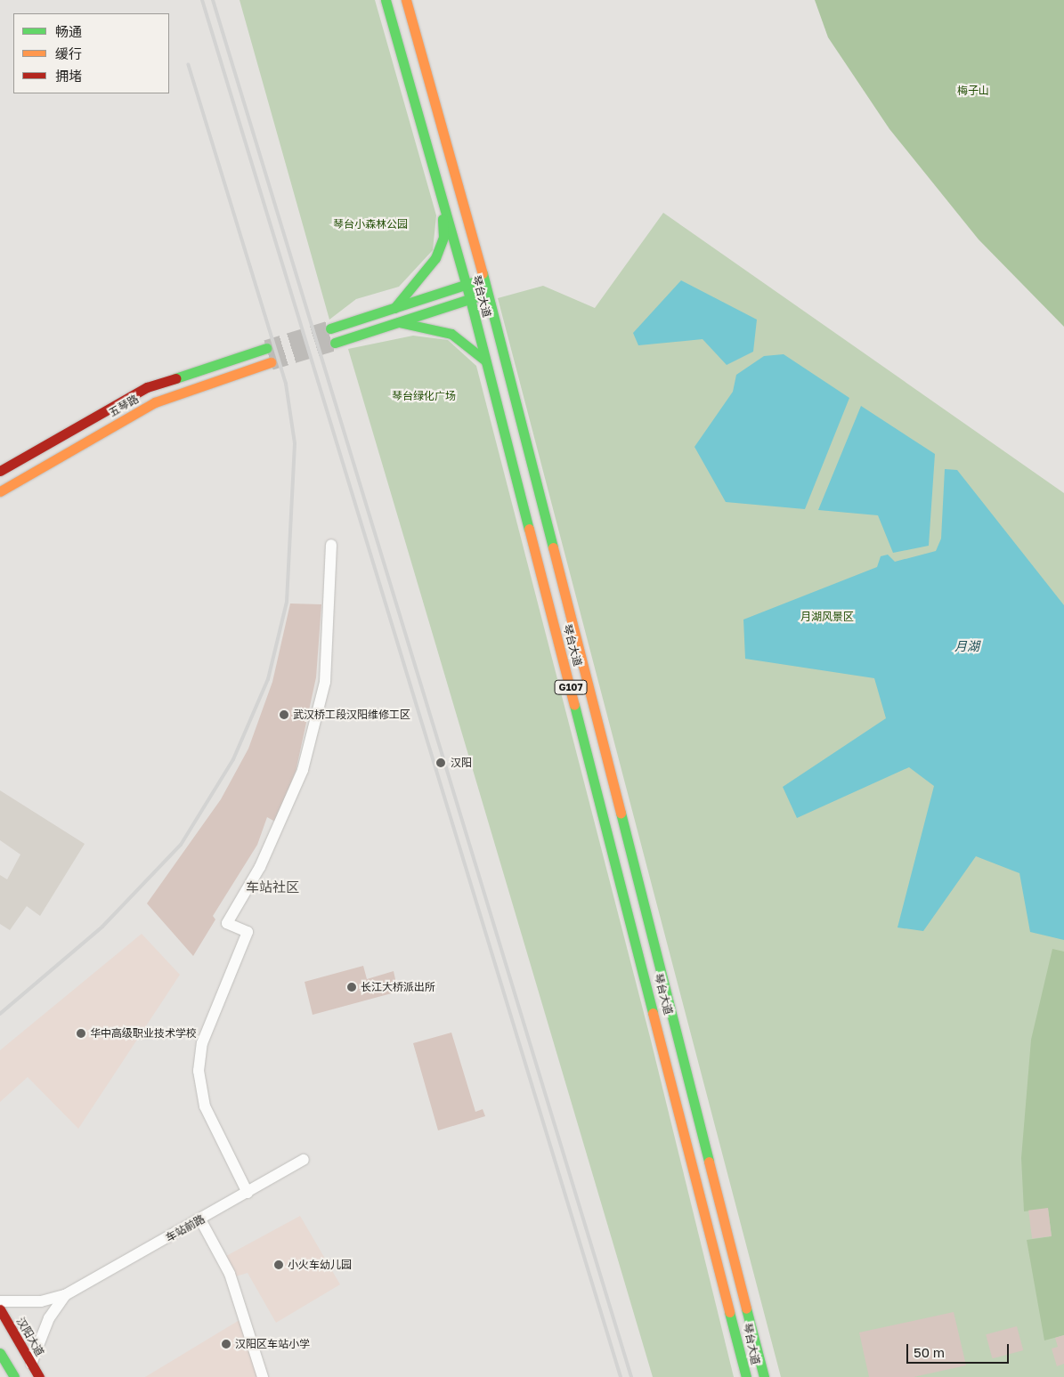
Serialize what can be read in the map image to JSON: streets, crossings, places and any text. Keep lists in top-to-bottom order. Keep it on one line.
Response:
{"streets":{"main road":["琴台大道","五琴路","G107","汉阳大道"],"street":["车站前路"]},"districts":["车站社区"],"water":["月湖"],"parks":["梅子山","琴台小森林公园","琴台绿化广场","月湖风景区"],"places":["武汉桥工段汉阳维修工区","汉阳","长江大桥派出所","华中高级职业技术学校","小火车幼儿园","汉阳区车站小学"],"legend":["畅通","缓行","拥堵"],"scale_bar":"50 m"}
